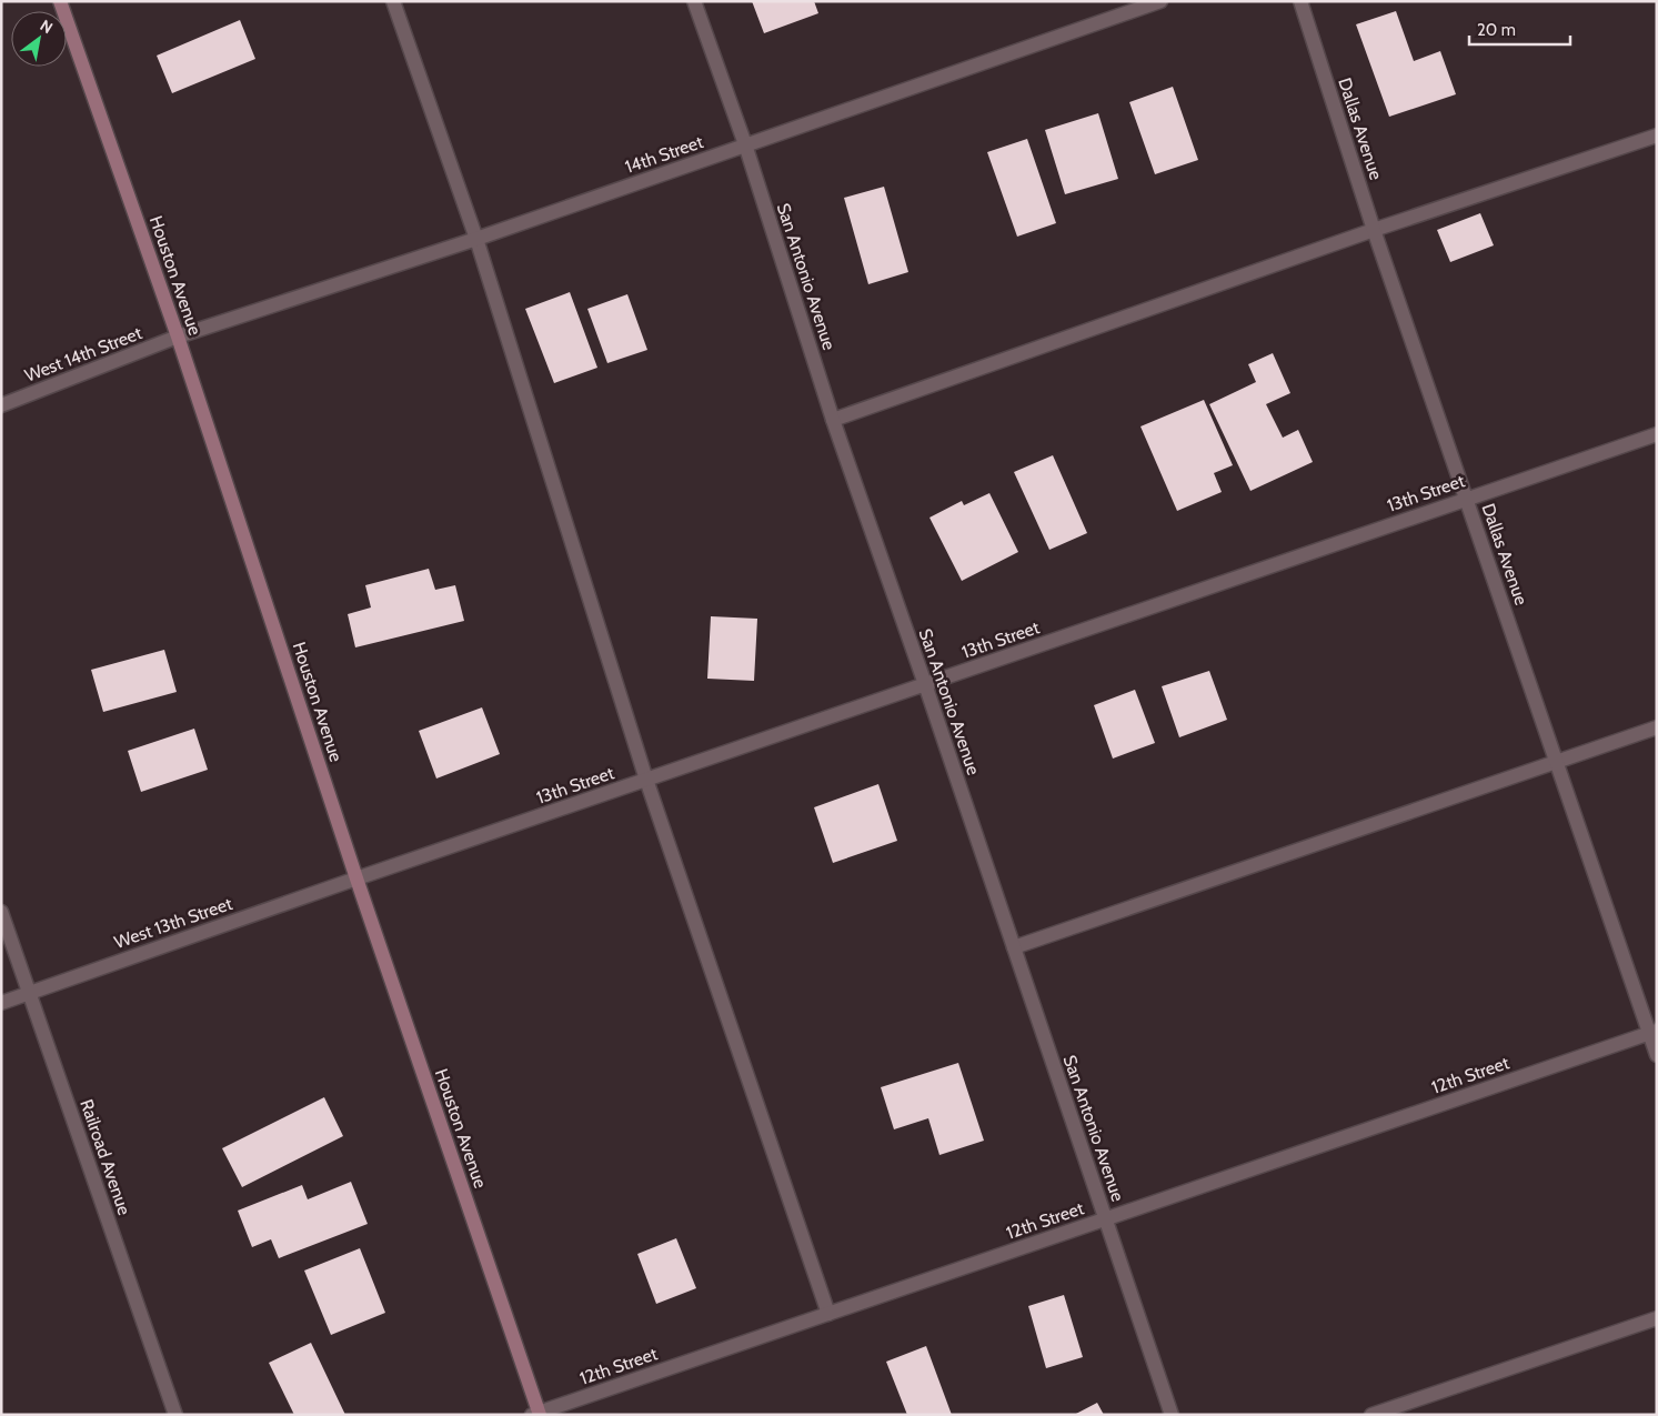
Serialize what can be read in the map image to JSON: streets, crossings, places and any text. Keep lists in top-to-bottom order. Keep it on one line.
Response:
{"streets":{"main road":["Houston Avenue"],"street":["Dallas Avenue","14th Street","San Antonio Avenue","West 14th Street","13th Street","West 13th Street","12th Street","Railroad Avenue"]},"crossings":[["Dallas Avenue","13th Street"],["Dallas Avenue","12th Street"],["14th Street","Houston Avenue"],["14th Street","San Antonio Avenue"],["14th Street","West 14th Street"],["Houston Avenue","West 14th Street"],["Houston Avenue","13th Street"],["Houston Avenue","West 13th Street"],["Houston Avenue","12th Street"],["San Antonio Avenue","13th Street"],["San Antonio Avenue","12th Street"],["13th Street","West 13th Street"],["West 13th Street","Railroad Avenue"]],"scale_bar":"20 m","north":"top right"}
